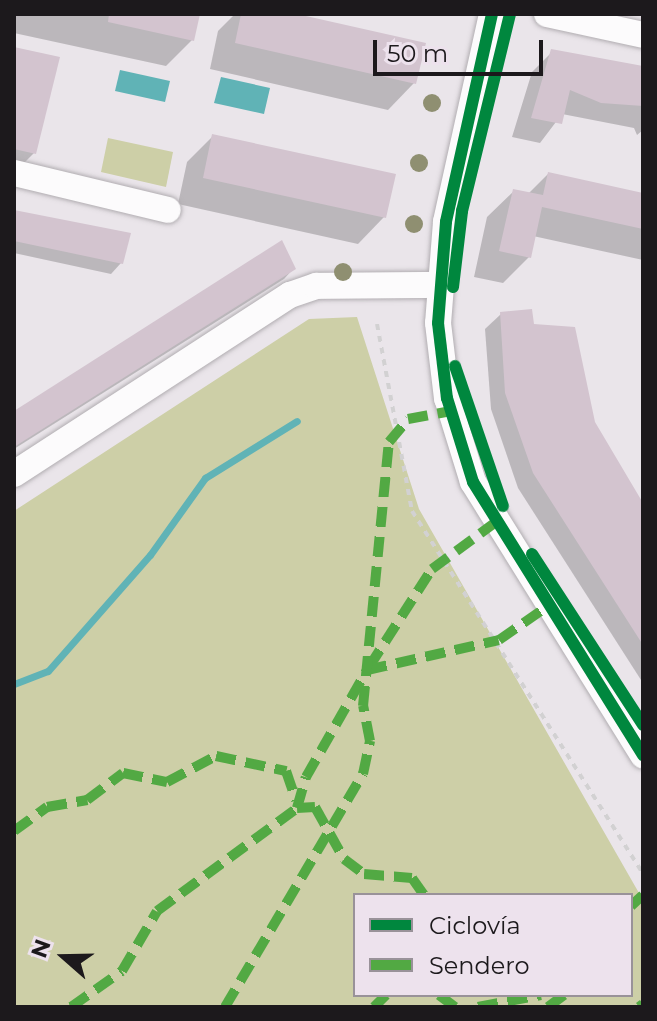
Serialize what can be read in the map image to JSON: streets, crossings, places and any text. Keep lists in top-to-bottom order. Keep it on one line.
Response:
{"legend":["Ciclovía","Sendero"],"scale_bar":"50 m","north":"left"}
